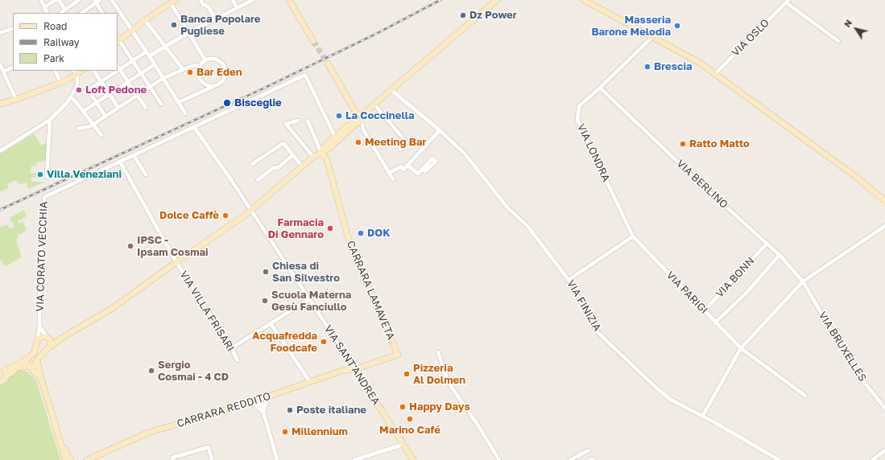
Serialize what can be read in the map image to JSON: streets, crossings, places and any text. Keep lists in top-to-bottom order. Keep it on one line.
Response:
{"streets":{"street":["VIA OSLO","VIA LONDRA","VIA BERLINO","VIA CORATO VECCHIA","VIA BONN","CARRARA LAMAVETA","VIA PARIGI","VIA FINIZIA","VIA VILLA FRISARI","VIA BRUXELLES","VIA SANT'ANDREA","CARRARA REDDITO"]},"crossings":[["VIA LONDRA","VIA BERLINO"],["VIA LONDRA","VIA PARIGI"],["VIA BERLINO","VIA BONN"],["VIA BERLINO","VIA BRUXELLES"],["VIA CORATO VECCHIA","VIA VILLA FRISARI"],["VIA CORATO VECCHIA","VIA SANT'ANDREA"],["VIA BONN","VIA PARIGI"],["CARRARA LAMAVETA","CARRARA REDDITO"],["VIA SANT'ANDREA","CARRARA REDDITO"]],"places":["Dz Power","Banca Popolare Pugliese","Masseria Barone Melodia","Brescia","Bar Eden","Loft Pedone","Bisceglie","La Coccinella","Meeting Bar","Ratto Matto","Villa Veneziani","Dolce Caffè","Farmacia Di Gennaro","DOK","IPSC - Ipsam Cosmai","Chiesa di San Silvestro","Scuola Materna Gesù Fanciullo","Acquafredda Foodcafe","Sergio Cosmai - 4 CD","Pizzeria Al Dolmen","Happy Days","Poste italiane","Marino Café","Millennium"],"legend":["Road","Railway","Park"],"north":"top left"}
